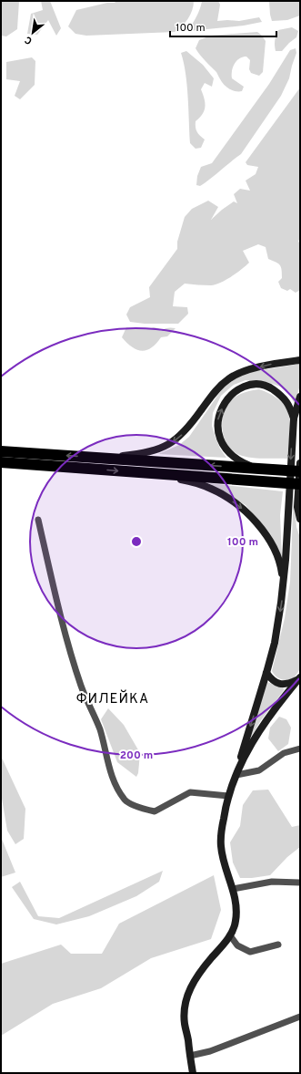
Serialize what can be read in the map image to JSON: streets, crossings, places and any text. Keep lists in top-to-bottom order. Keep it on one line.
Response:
{"districts":["ФИЛЕЙКА"],"scale_bar":"100 m","north":"bottom left","rings":["100 m","200 m"]}
